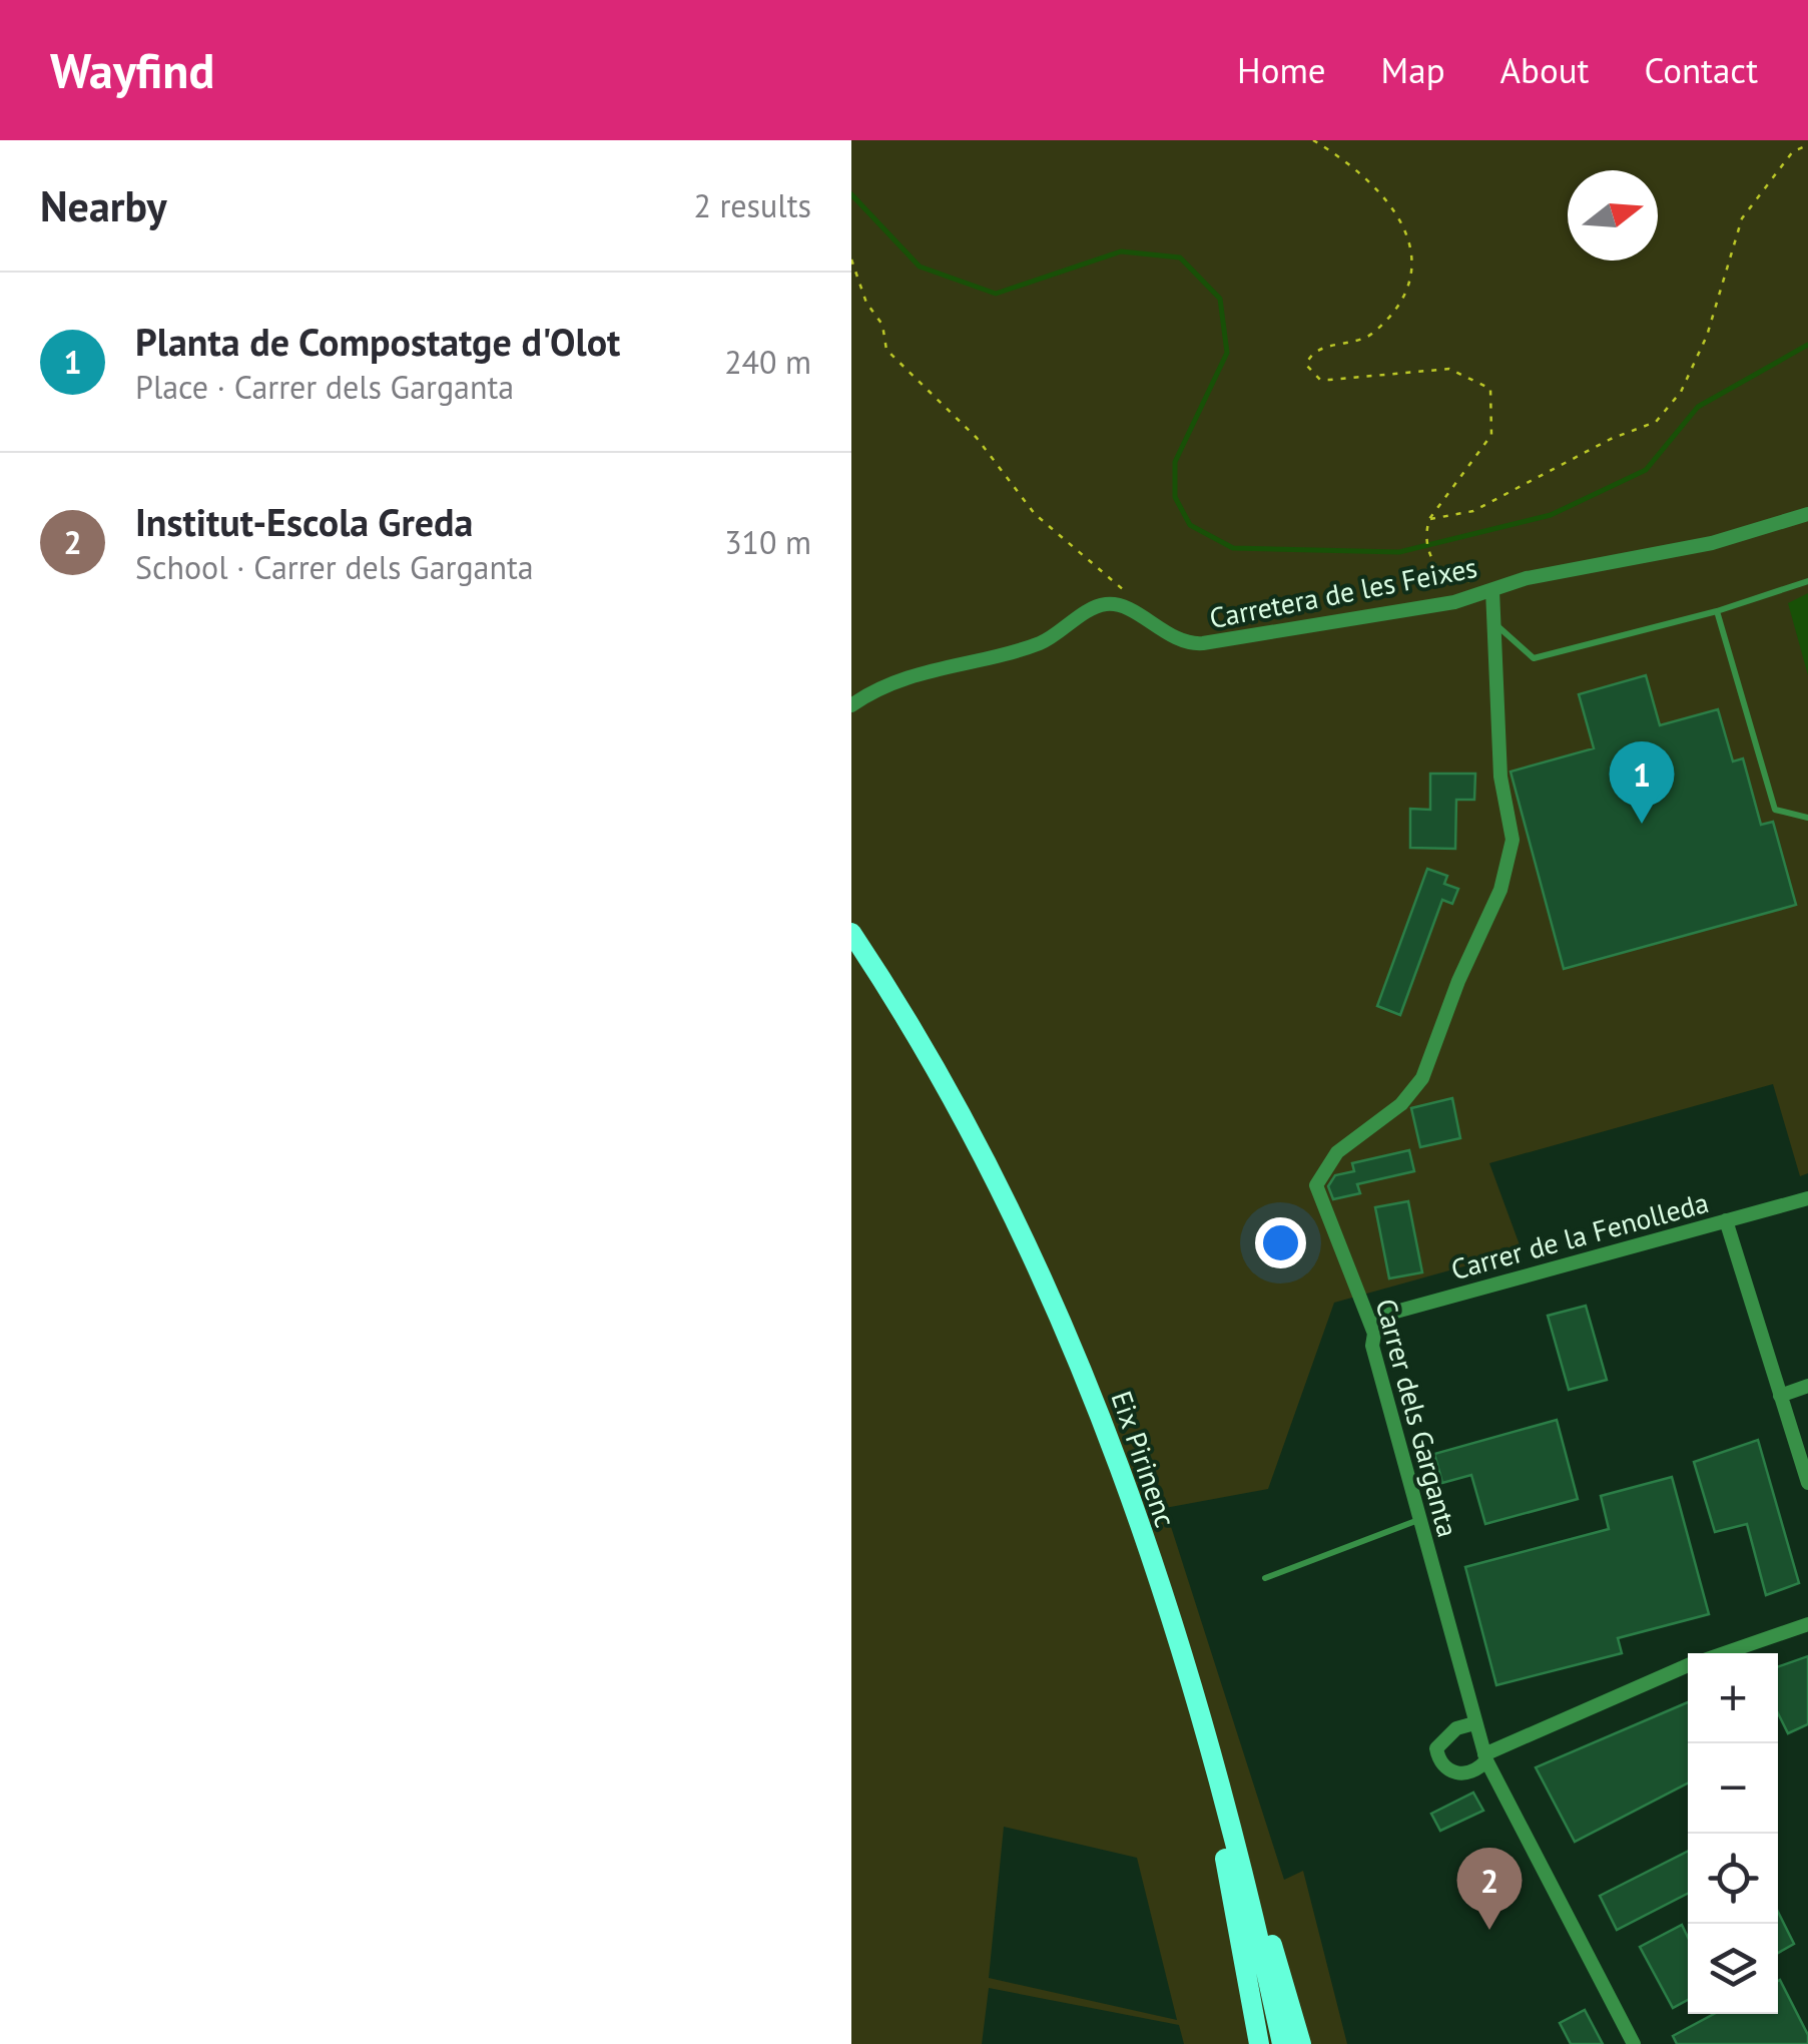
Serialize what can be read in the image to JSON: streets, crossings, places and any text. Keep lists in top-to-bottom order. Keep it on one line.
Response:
{"streets":{"main road":["Eix Pirinenc"],"street":["Carretera de les Feixes","Carrer de la Fenolleda","Carrer dels Garganta"]},"crossings":[["Carretera de les Feixes","Carrer dels Garganta"],["Carrer de la Fenolleda","Carrer dels Garganta"]],"north":"right","page":{"header":"Wayfind","nav":["Home","Map","About","Contact"],"heading":["Nearby","2 results"],"list":[{"mark":"1","name":"Planta de Compostatge d'Olot","note":"Place · Carrer dels Garganta","value":"240 m"},{"mark":"2","name":"Institut-Escola Greda","note":"School · Carrer dels Garganta","value":"310 m"}],"pins":["1","2"],"map_buttons":["+","−"]}}
